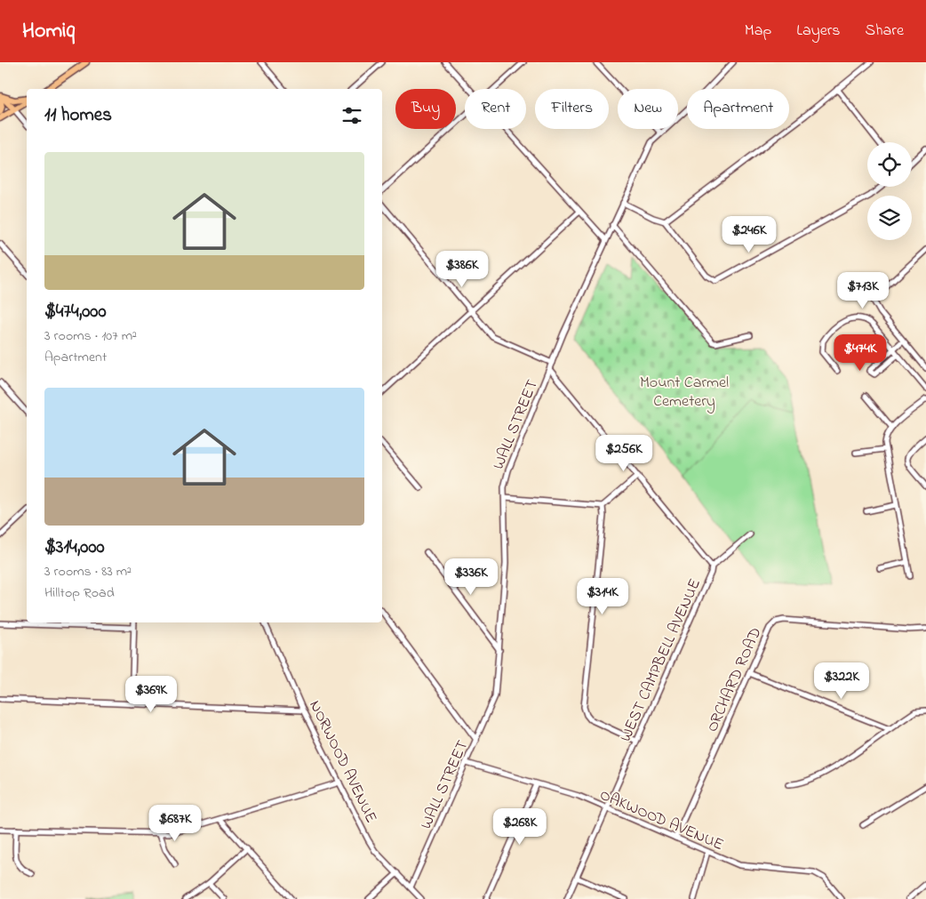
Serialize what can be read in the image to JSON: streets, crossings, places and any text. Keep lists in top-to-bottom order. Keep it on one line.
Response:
{"streets":{"street":["WALL STREET","WEST CAMPBELL AVENUE","ORCHARD ROAD","NORWOOD AVENUE","OAKWOOD AVENUE"]},"crossings":[["WALL STREET","NORWOOD AVENUE"],["WALL STREET","OAKWOOD AVENUE"],["WEST CAMPBELL AVENUE","OAKWOOD AVENUE"],["ORCHARD ROAD","OAKWOOD AVENUE"]],"parks":["Mount Carmel Cemetery"],"page":{"header":"Homiq","nav":["Map","Layers","Share"],"chip":["Buy","Rent","Filters","New","Apartment"],"heading":"11 homes","list":[{"name":"$474,000","note":"3 rooms · 107 m² · Apartment"},{"name":"$314,000","note":"3 rooms · 83 m² · Hilltop Road"}],"price":["$246K","$386K","$713K","$474K","$256K","$336K","$314K","$322K","$369K","$687K","$268K"]}}
